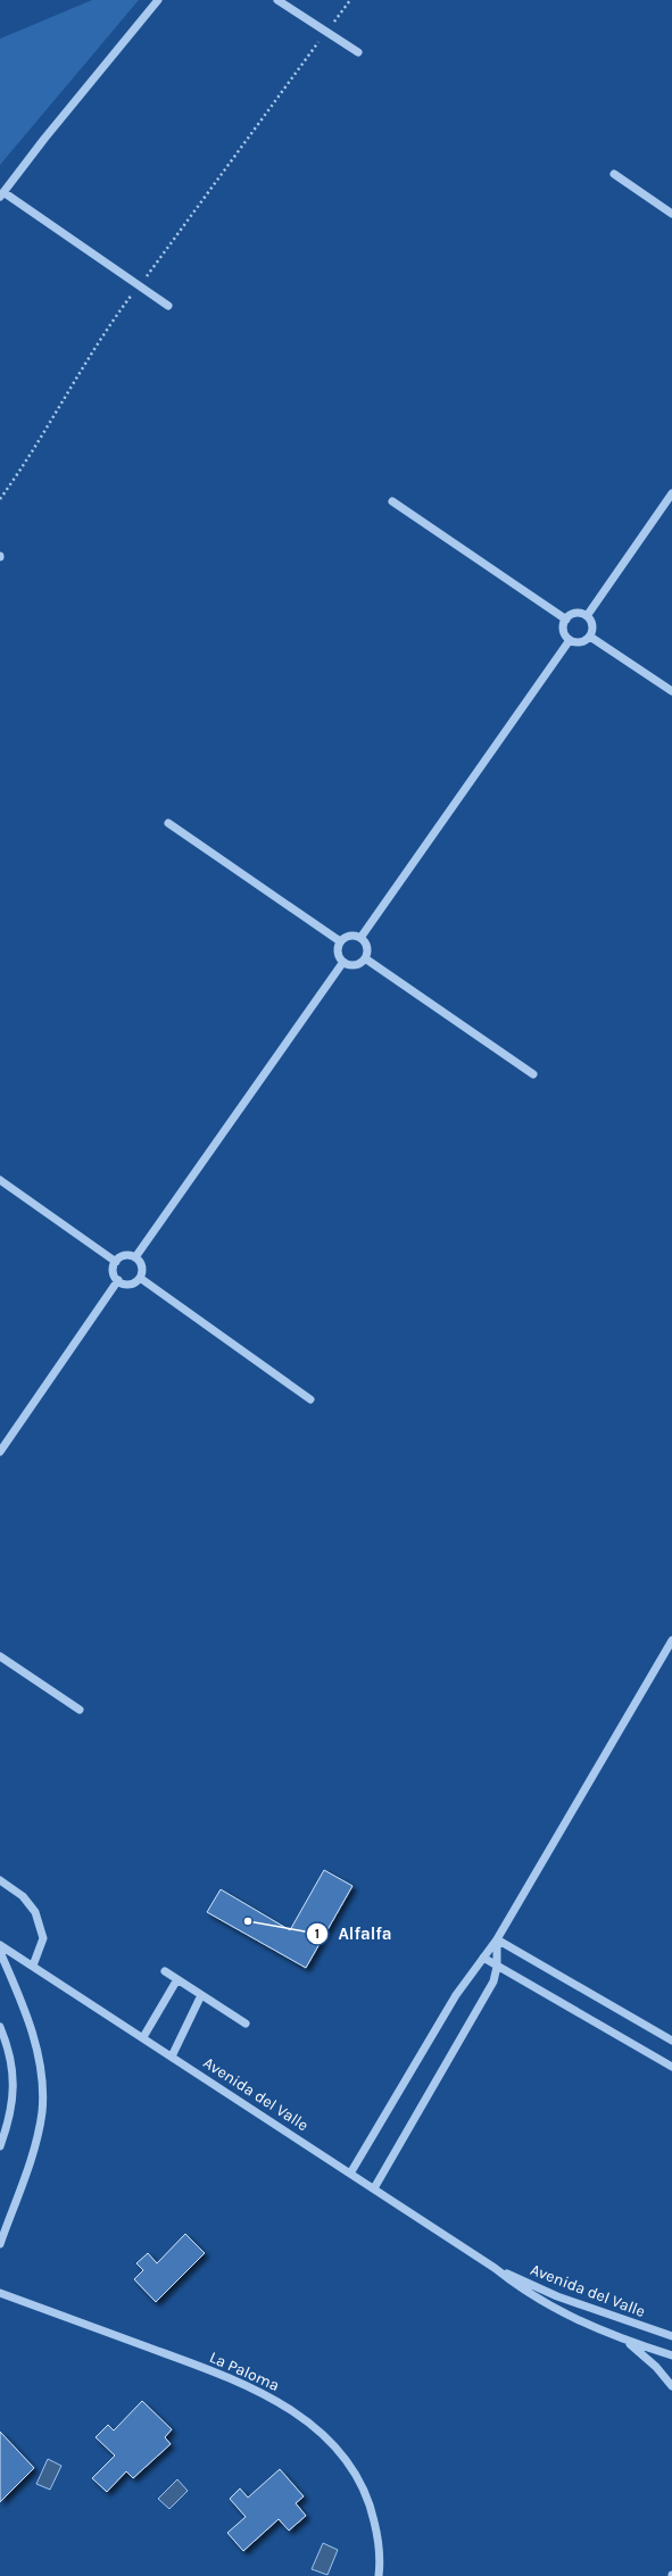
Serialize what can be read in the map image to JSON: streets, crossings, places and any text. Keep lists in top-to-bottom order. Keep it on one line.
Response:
{"streets":{"street":["Avenida del Valle","La Paloma"]},"places":["Alfalfa"]}
